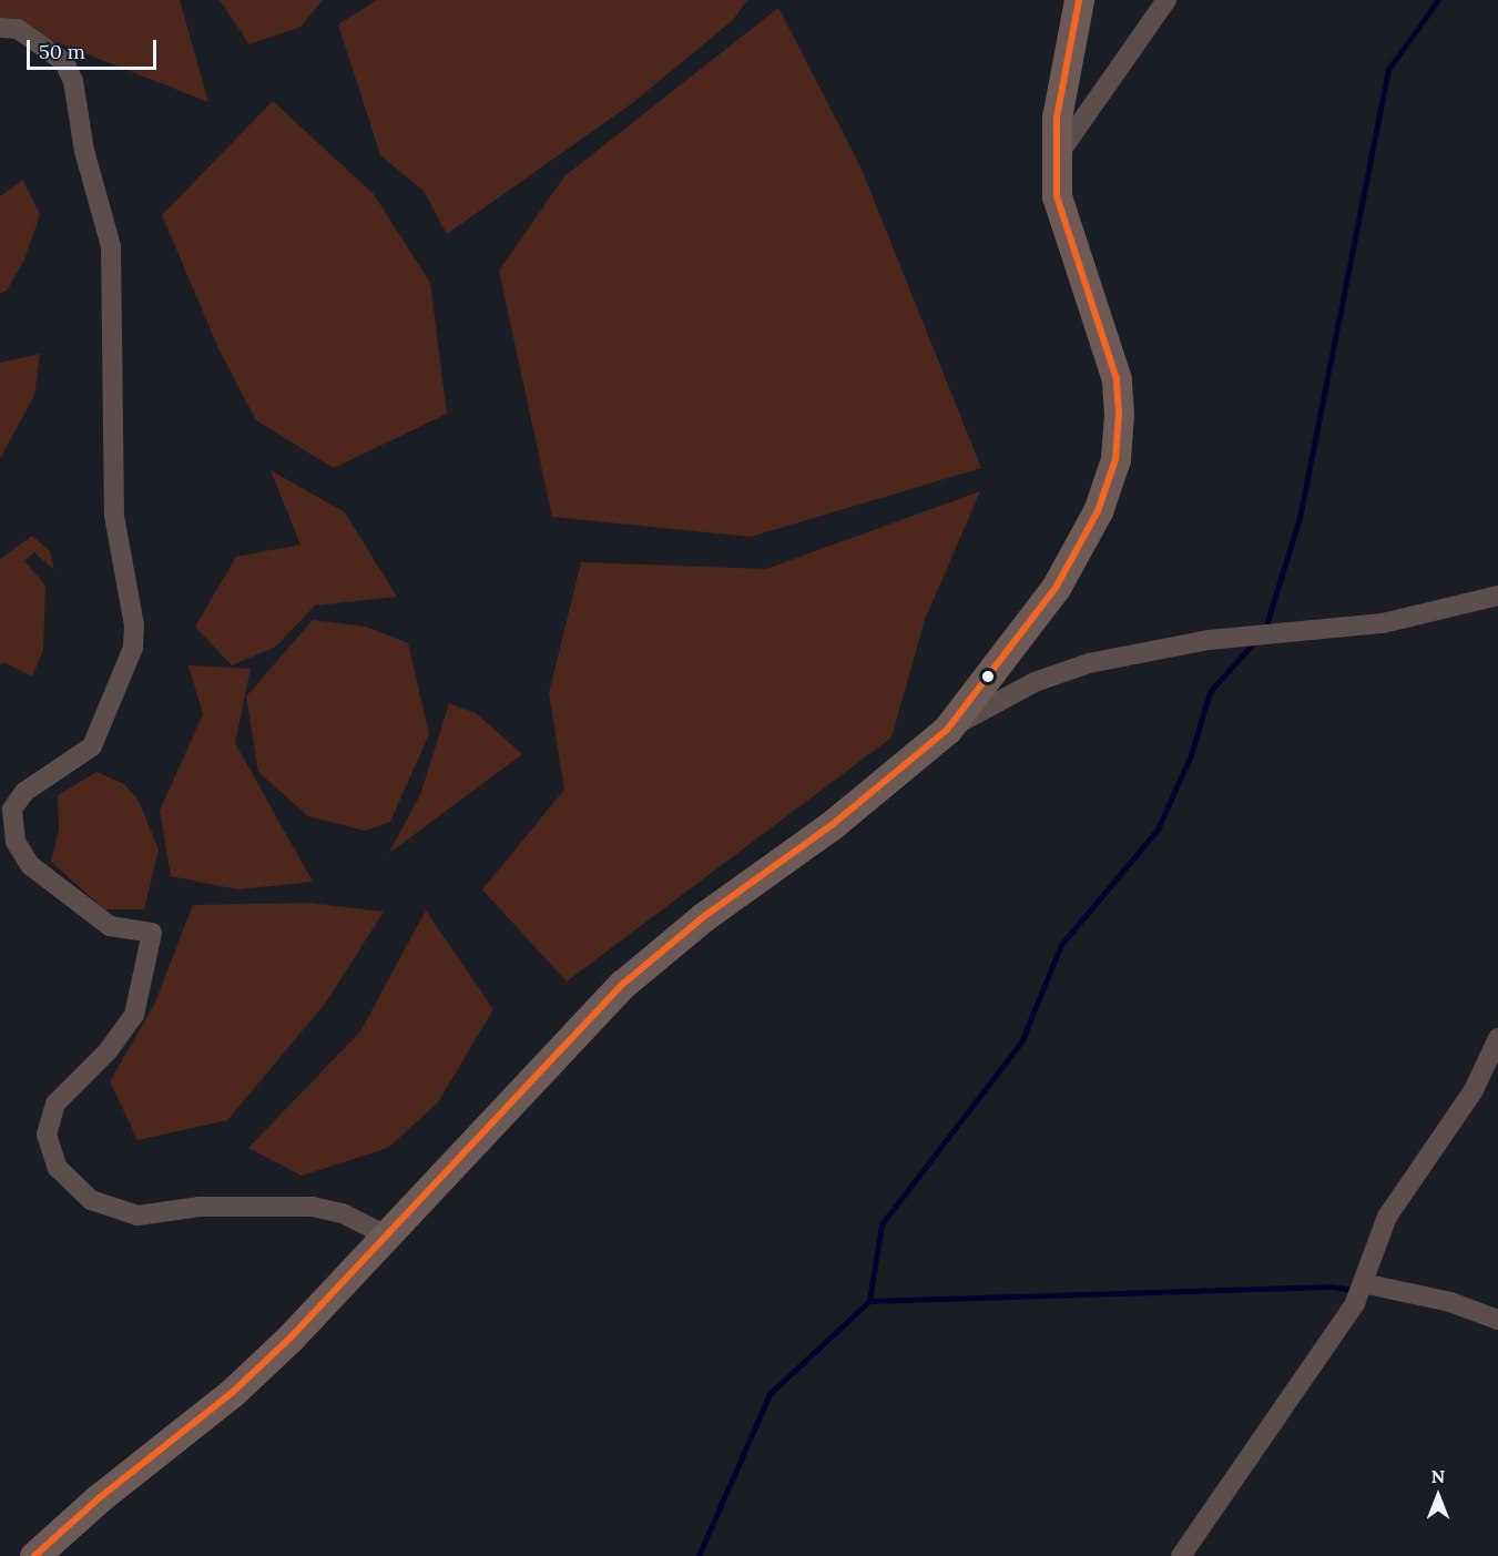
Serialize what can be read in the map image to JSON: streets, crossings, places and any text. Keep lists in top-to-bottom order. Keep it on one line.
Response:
{"scale_bar":"50 m","north":"top"}
